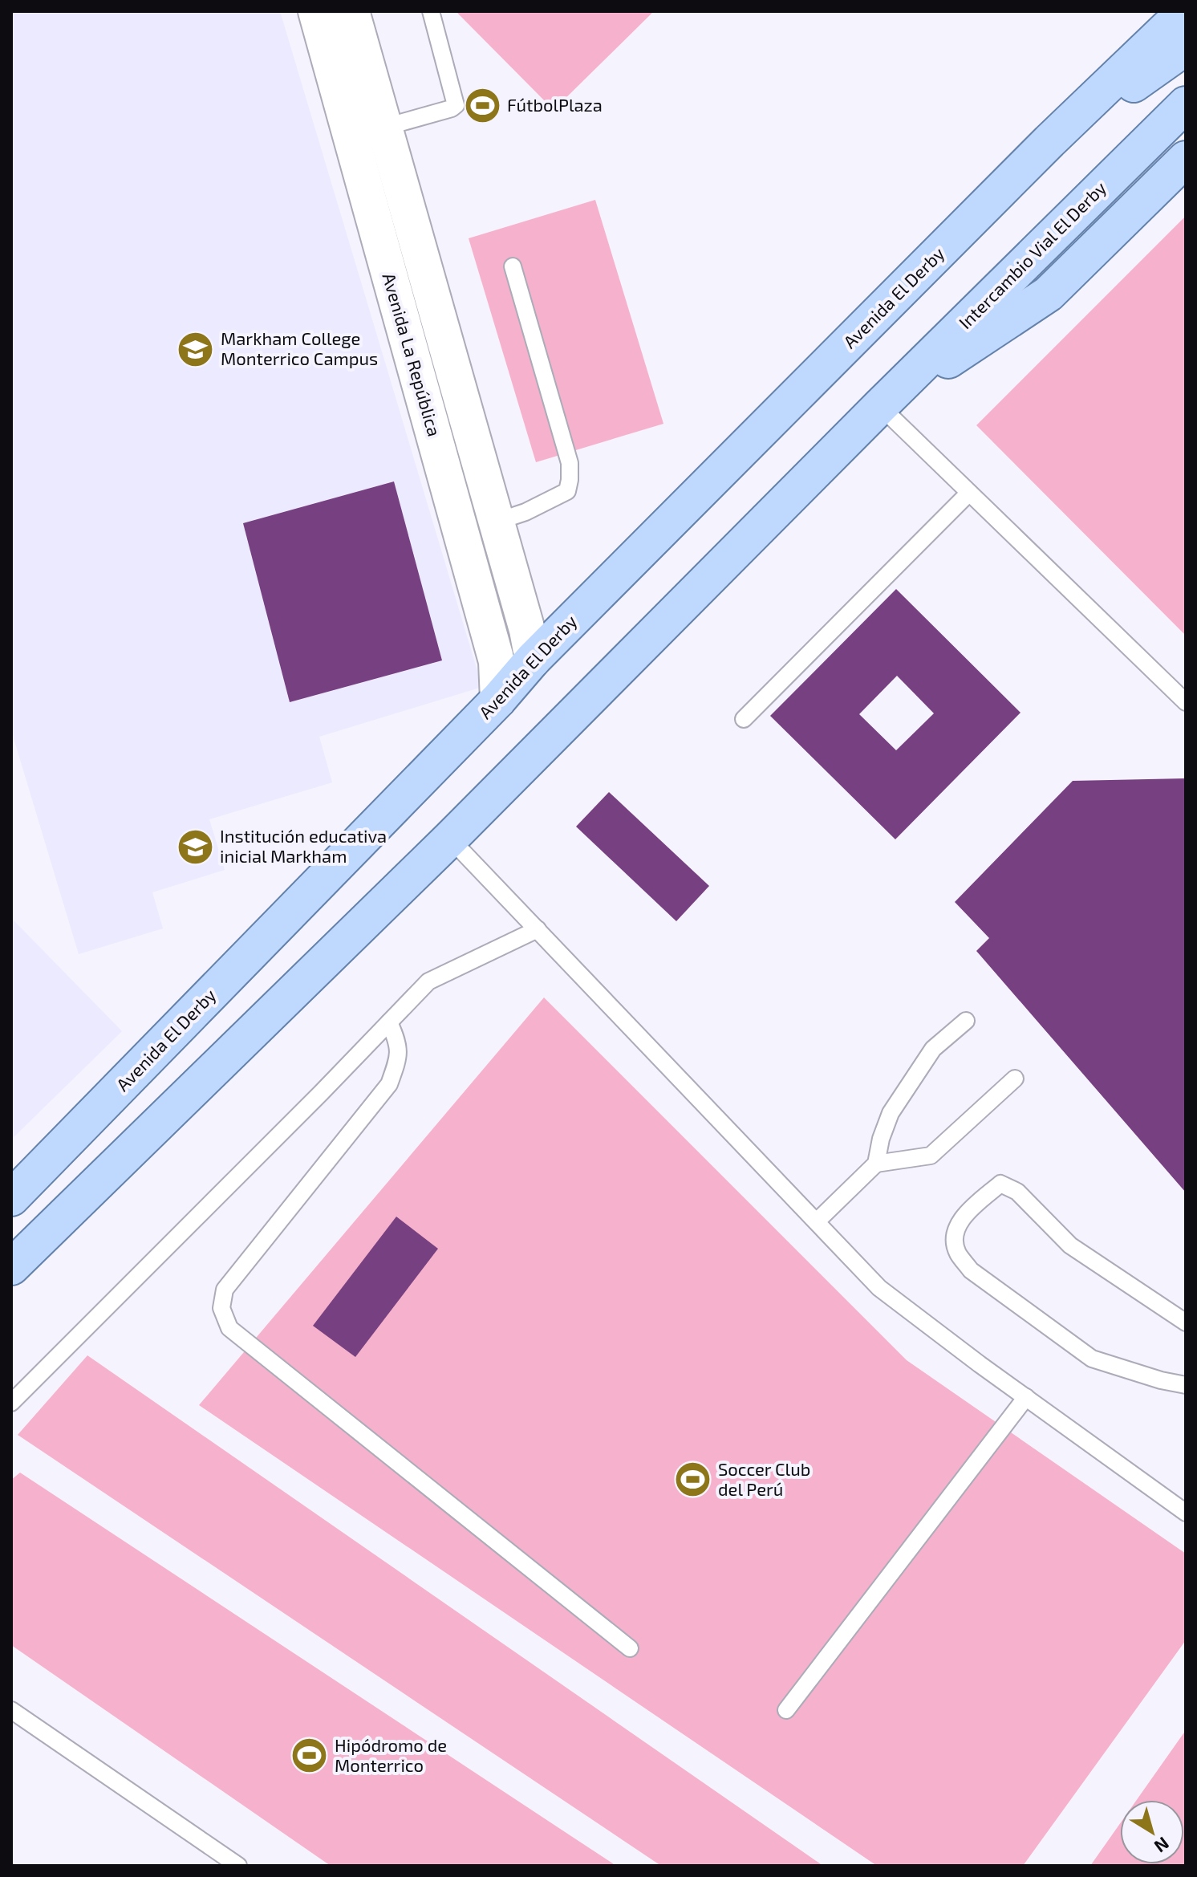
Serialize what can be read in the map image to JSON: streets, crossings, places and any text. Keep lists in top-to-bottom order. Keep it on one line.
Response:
{"streets":{"main road":["Intercambio Vial El Derby","Avenida El Derby"],"street":["Avenida La República"]},"crossings":[["Avenida El Derby","Avenida La República"]],"places":{"sports":["FútbolPlaza","Soccer Club del Perú","Hipódromo de Monterrico"],"school or university":["Markham College Monterrico Campus","Institución educativa inicial Markham"]},"north":"bottom right"}
